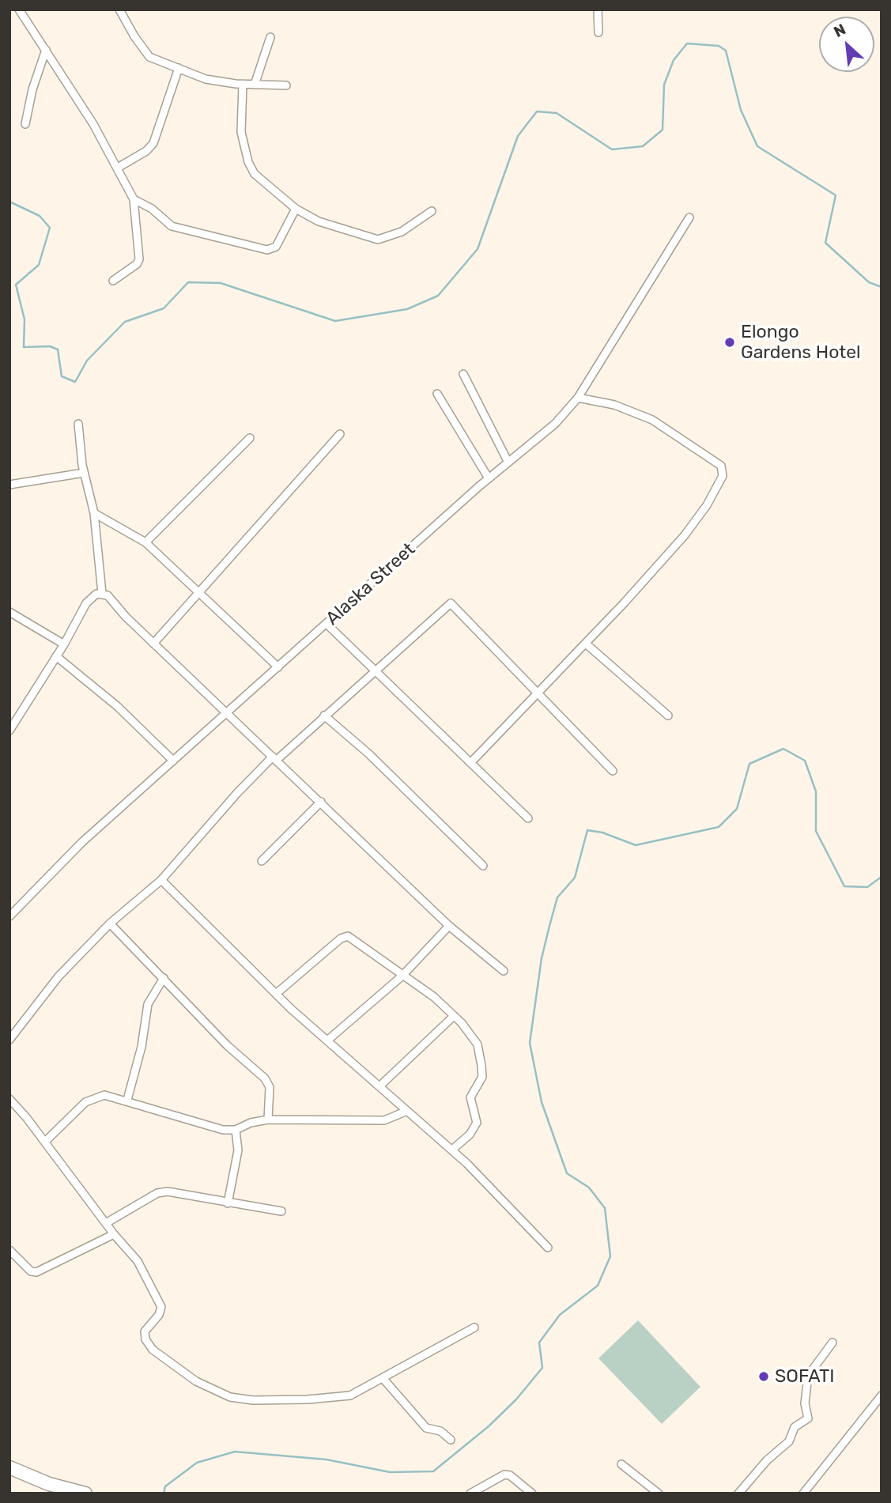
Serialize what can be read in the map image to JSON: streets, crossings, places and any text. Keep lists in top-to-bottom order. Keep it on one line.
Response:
{"streets":{"street":["Alaska Street"]},"places":["Elongo Gardens Hotel","SOFATI"],"north":"top left"}
